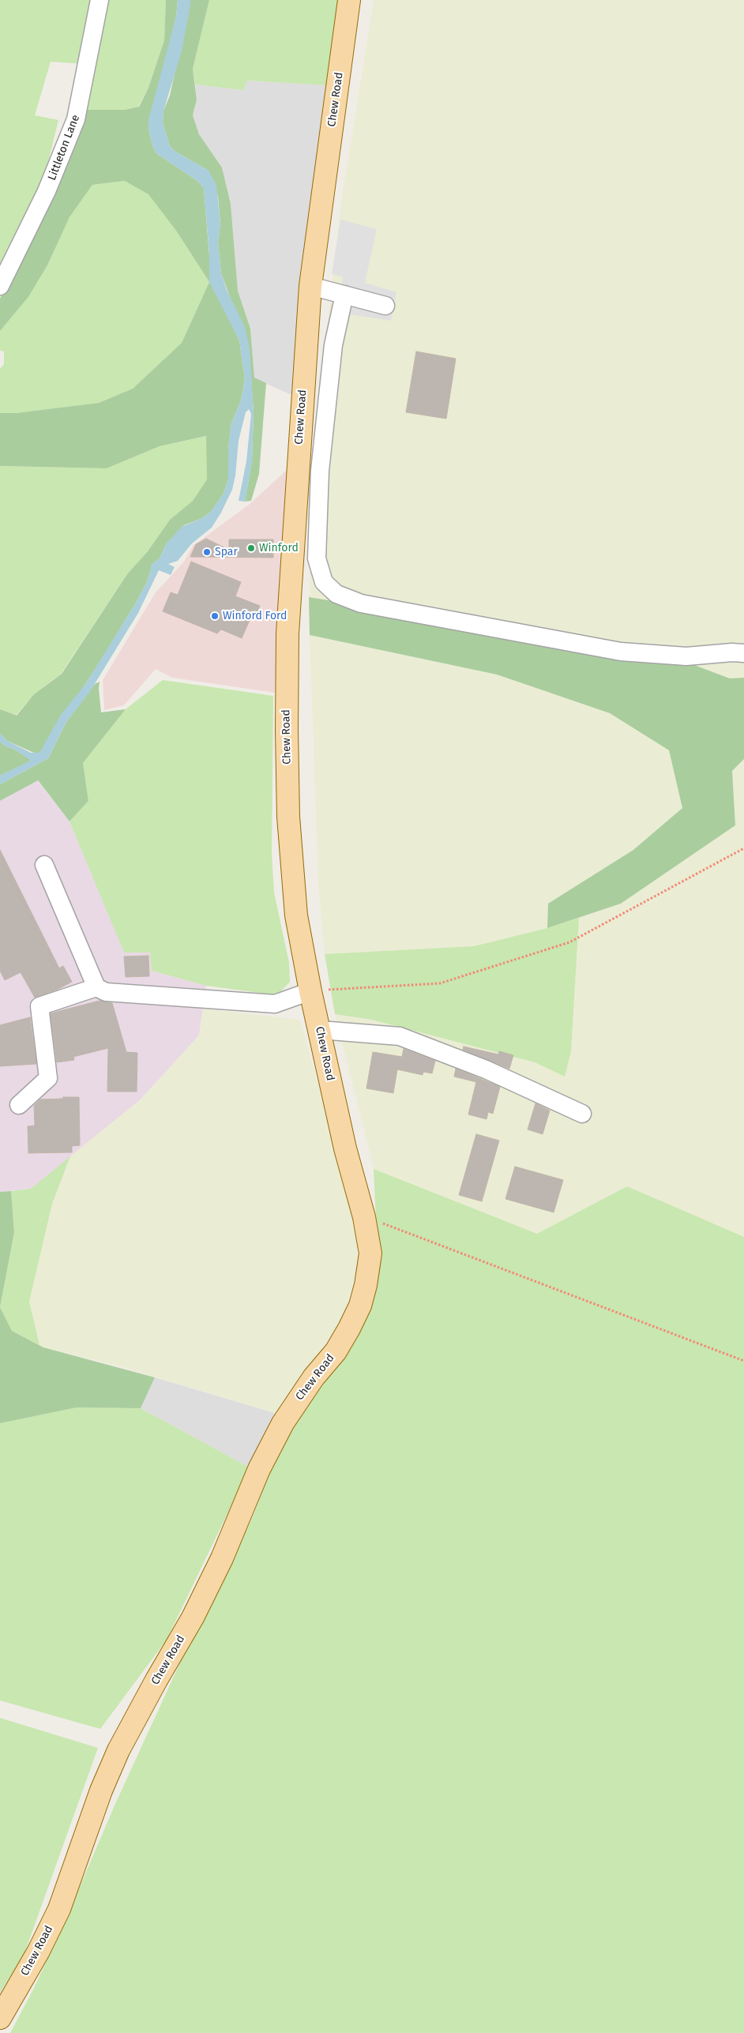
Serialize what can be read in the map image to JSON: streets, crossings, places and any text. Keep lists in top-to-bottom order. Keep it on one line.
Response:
{"streets":{"main road":["Chew Road"],"street":["Littleton Lane"]},"places":["Winford","Spar","Winford Ford"]}
